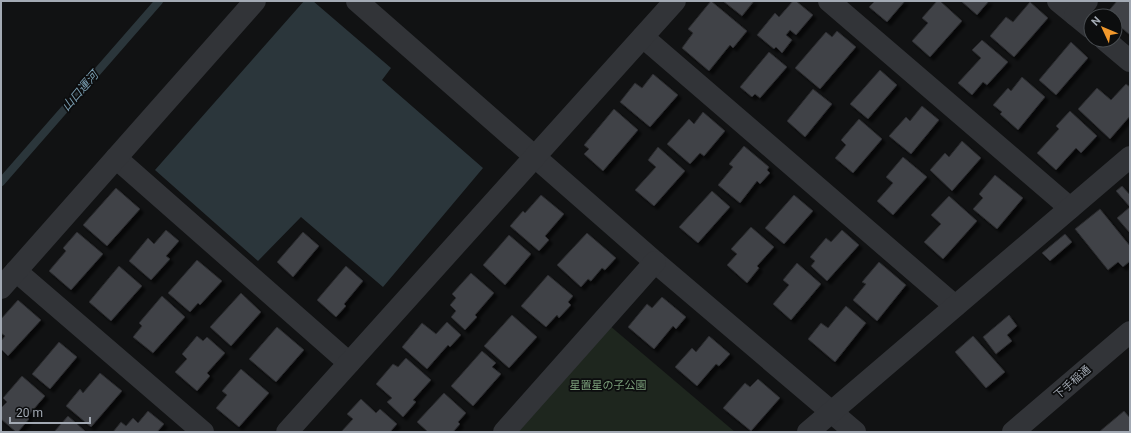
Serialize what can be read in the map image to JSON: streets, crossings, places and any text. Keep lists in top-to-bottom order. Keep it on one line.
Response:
{"streets":{"street":["下手稲通"]},"water":["山口運河"],"parks":["星置星の子公園"],"scale_bar":"20 m","north":"top left"}
